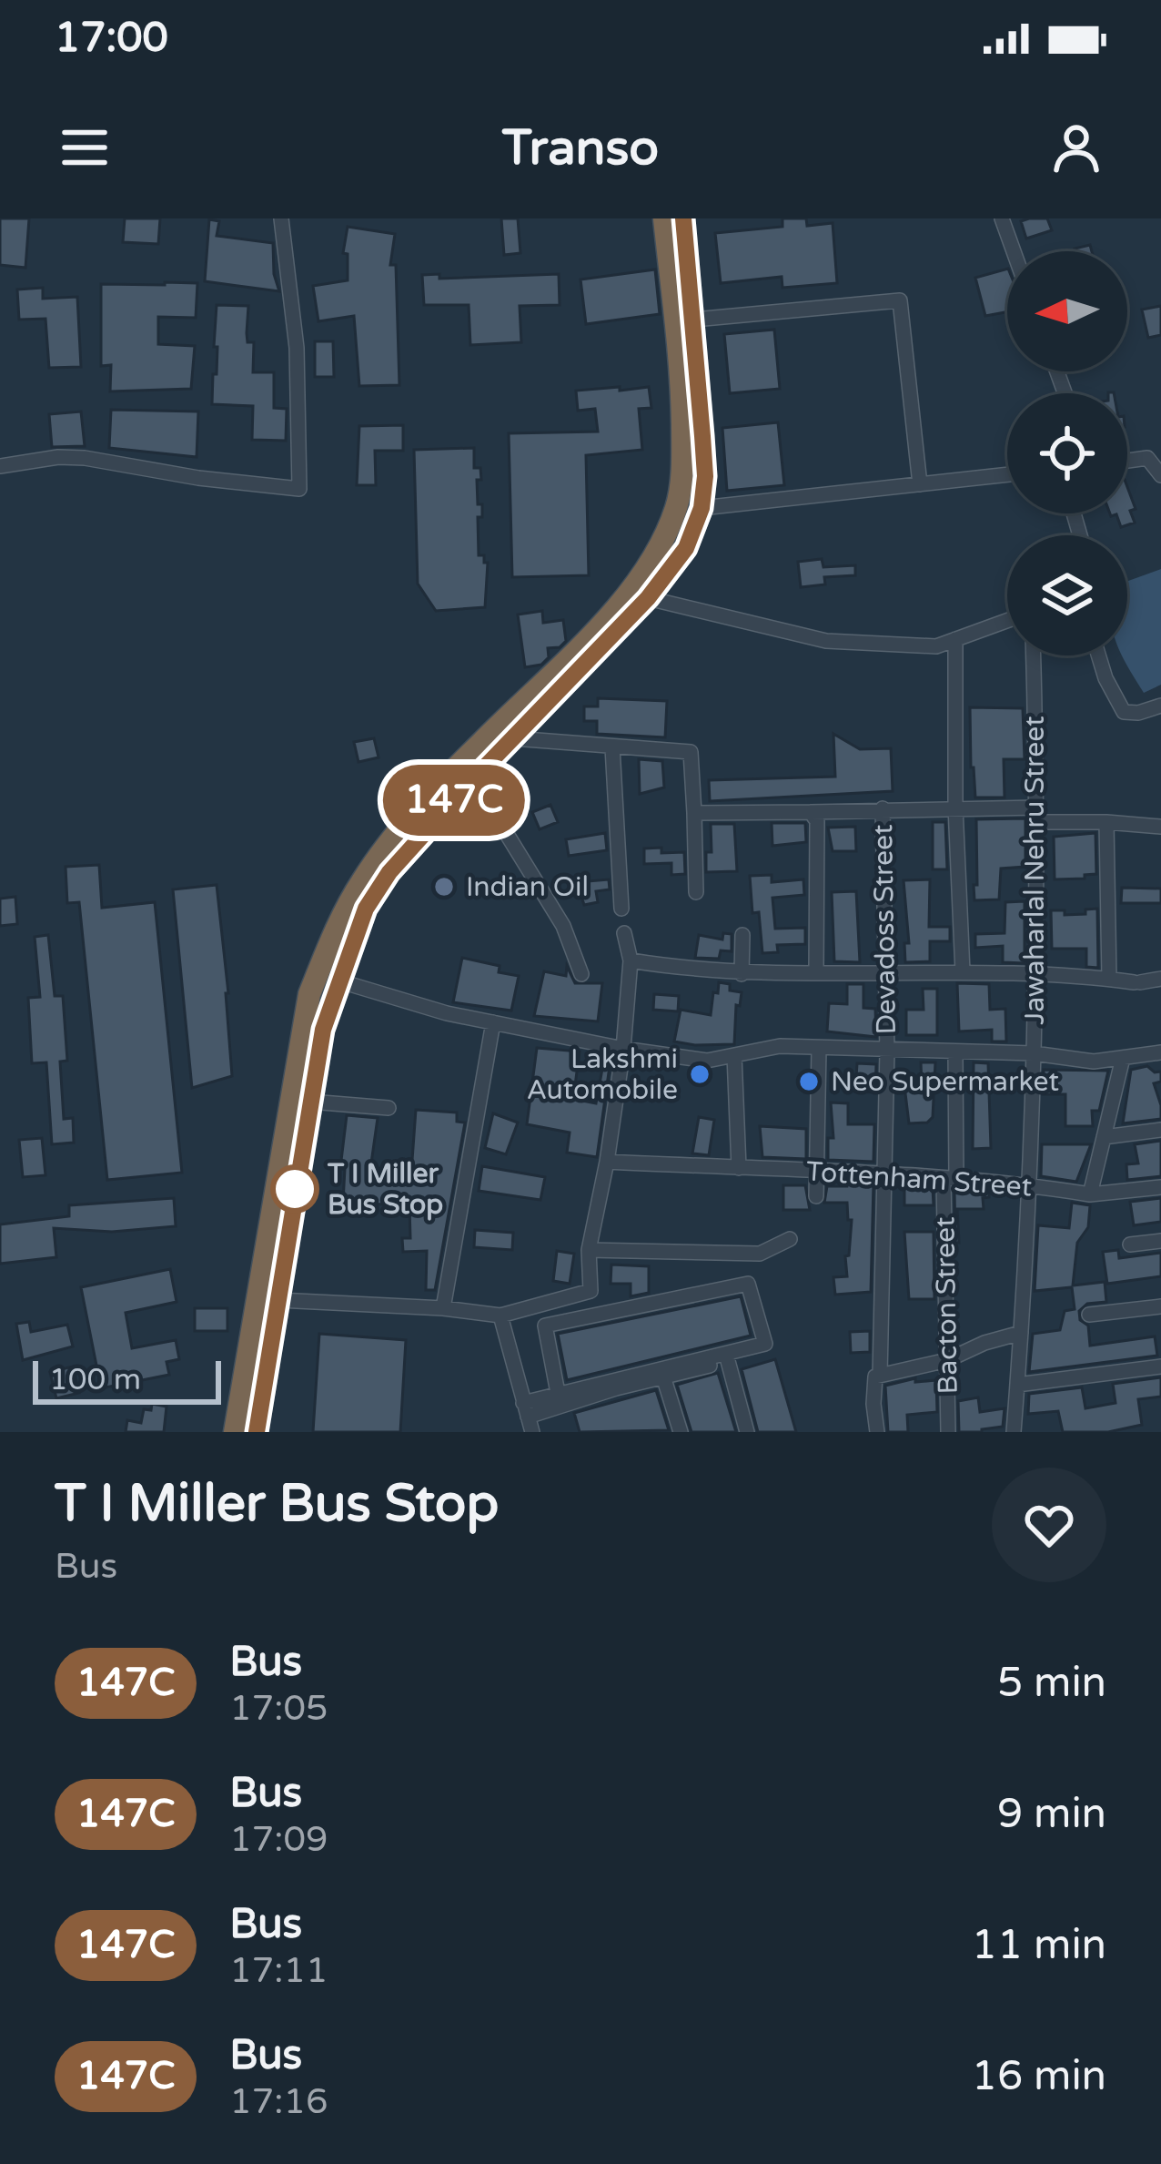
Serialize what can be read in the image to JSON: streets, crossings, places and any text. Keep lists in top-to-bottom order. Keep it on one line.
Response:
{"streets":{"street":["Jawaharlal Nehru Street","Devadoss Street","Tottenham Street","Bacton Street"]},"crossings":[["Jawaharlal Nehru Street","Tottenham Street"],["Devadoss Street","Tottenham Street"],["Tottenham Street","Bacton Street"]],"places":["Indian Oil","Lakshmi Automobile","Neo Supermarket","T I Miller Bus Stop"],"lines":["bus line 147C"],"scale_bar":"100 m","north":"left","page":{"status":"17:00","header":"Transo","on_map":"147C","scale":"100 m","heading":["T I Miller Bus Stop","Bus"],"list":[{"mark":"147C","name":"Bus","note":"17:05","value":"5 min"},{"mark":"147C","name":"Bus","note":"17:09","value":"9 min"},{"mark":"147C","name":"Bus","note":"17:11","value":"11 min"},{"mark":"147C","name":"Bus","note":"17:16","value":"16 min"}]}}
